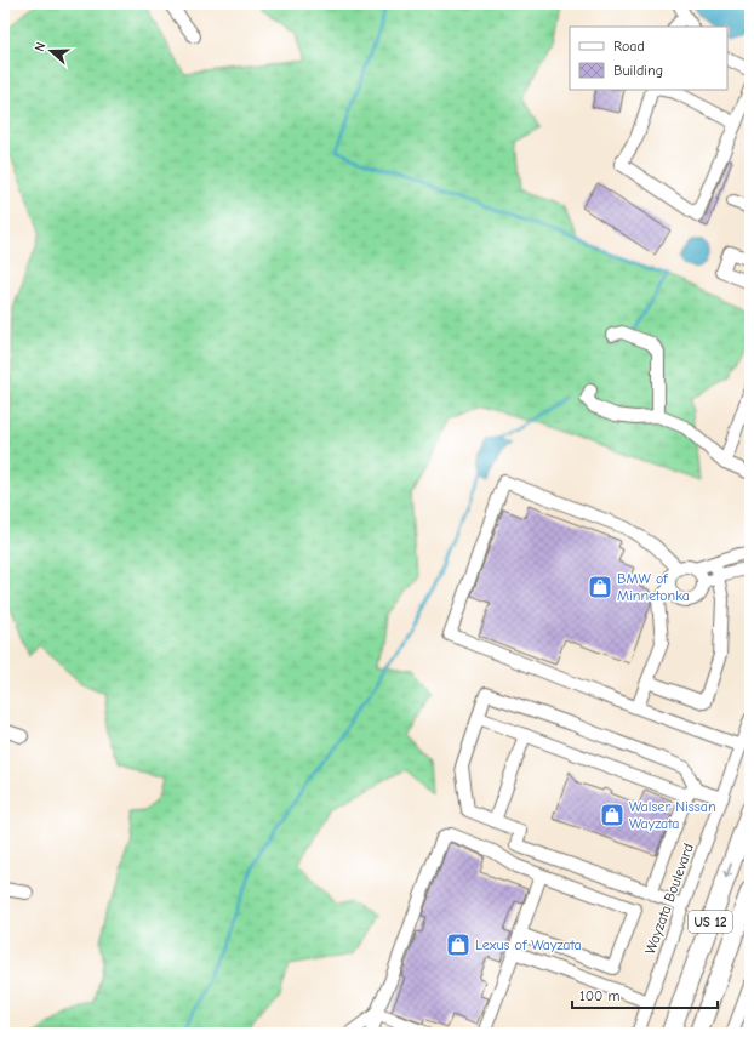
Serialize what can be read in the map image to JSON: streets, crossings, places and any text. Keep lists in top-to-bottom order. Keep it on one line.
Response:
{"streets":{"highway":["US 12"],"street":["Wayzata Boulevard"]},"places":{"shop":["BMW of Minnetonka","Walser Nissan Wayzata","Lexus of Wayzata"]},"legend":["Road","Building"],"scale_bar":"100 m","north":"left"}
